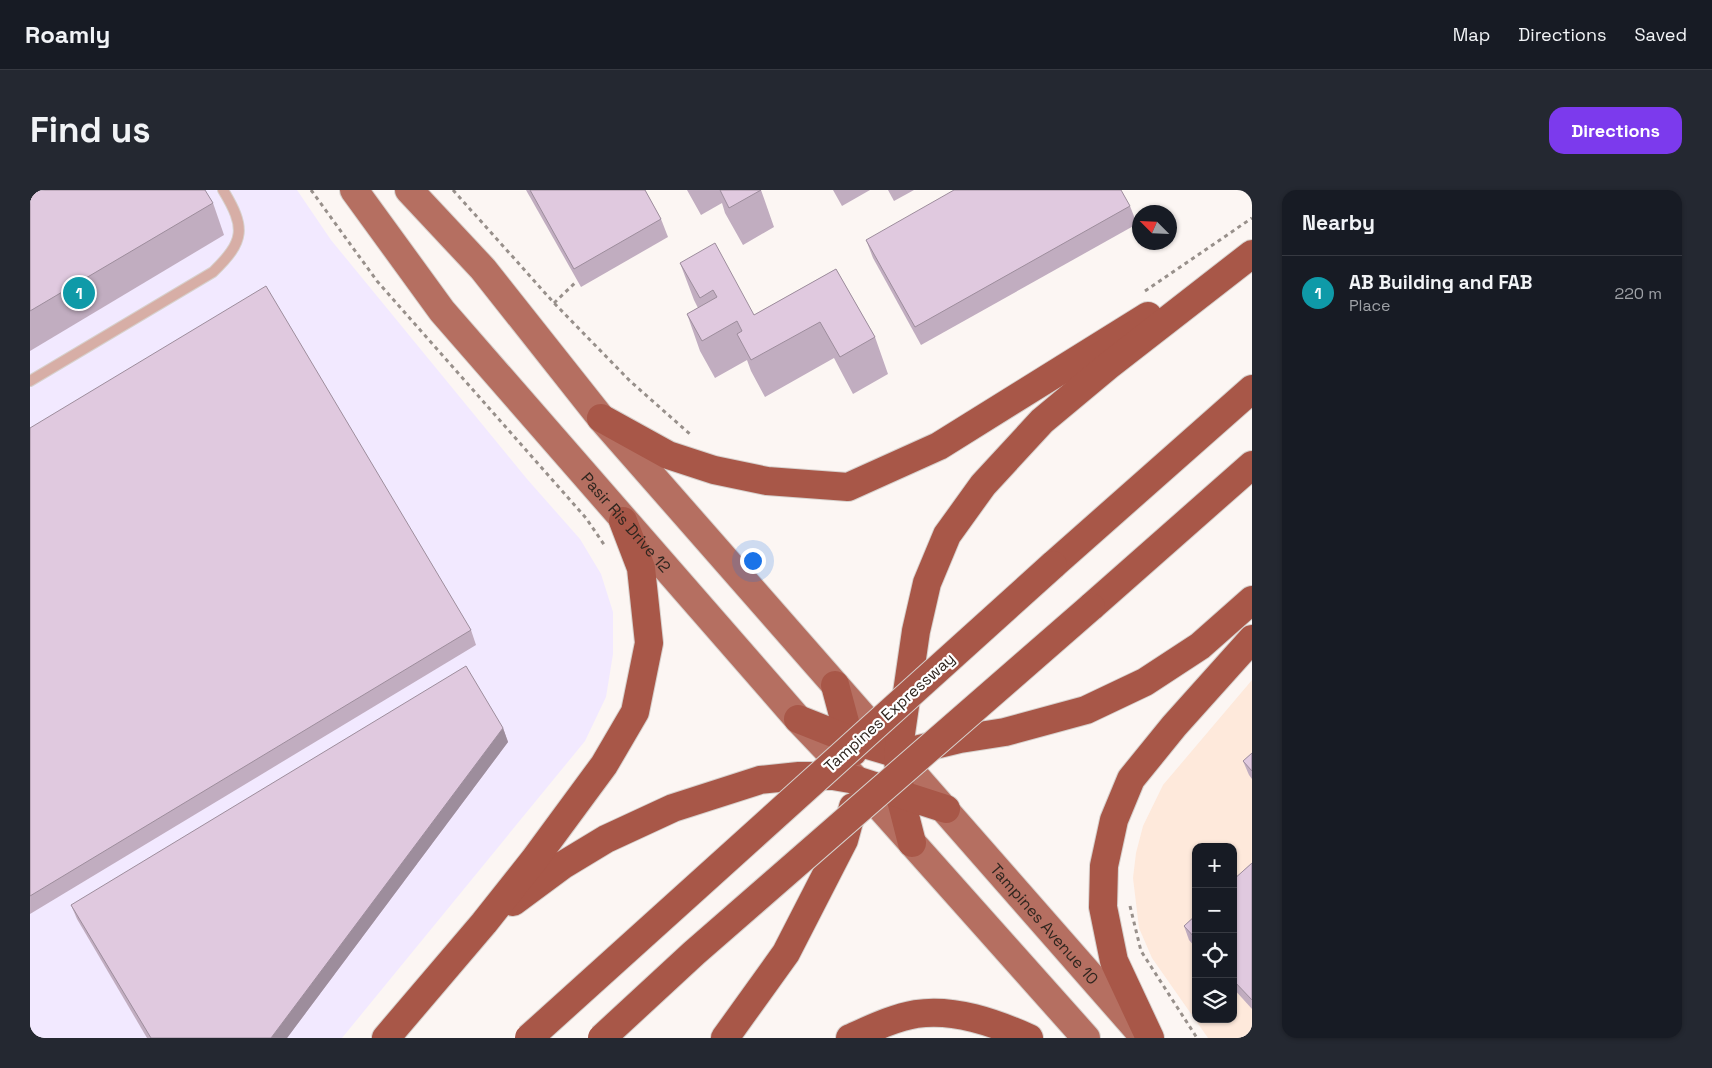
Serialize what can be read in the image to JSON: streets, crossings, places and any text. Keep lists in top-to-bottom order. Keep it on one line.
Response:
{"streets":{"highway":["Tampines Expressway"],"main road":["Pasir Ris Drive 12","Tampines Avenue 10"]},"north":"top left","page":{"header":"Roamly","nav":["Map","Directions","Saved"],"buttons":"Directions","title":"Find us","heading":"Nearby","list":[{"mark":"1","name":"AB Building and FAB","note":"Place","value":"220 m"}],"pins":"1","map_buttons":["+","−"]}}
